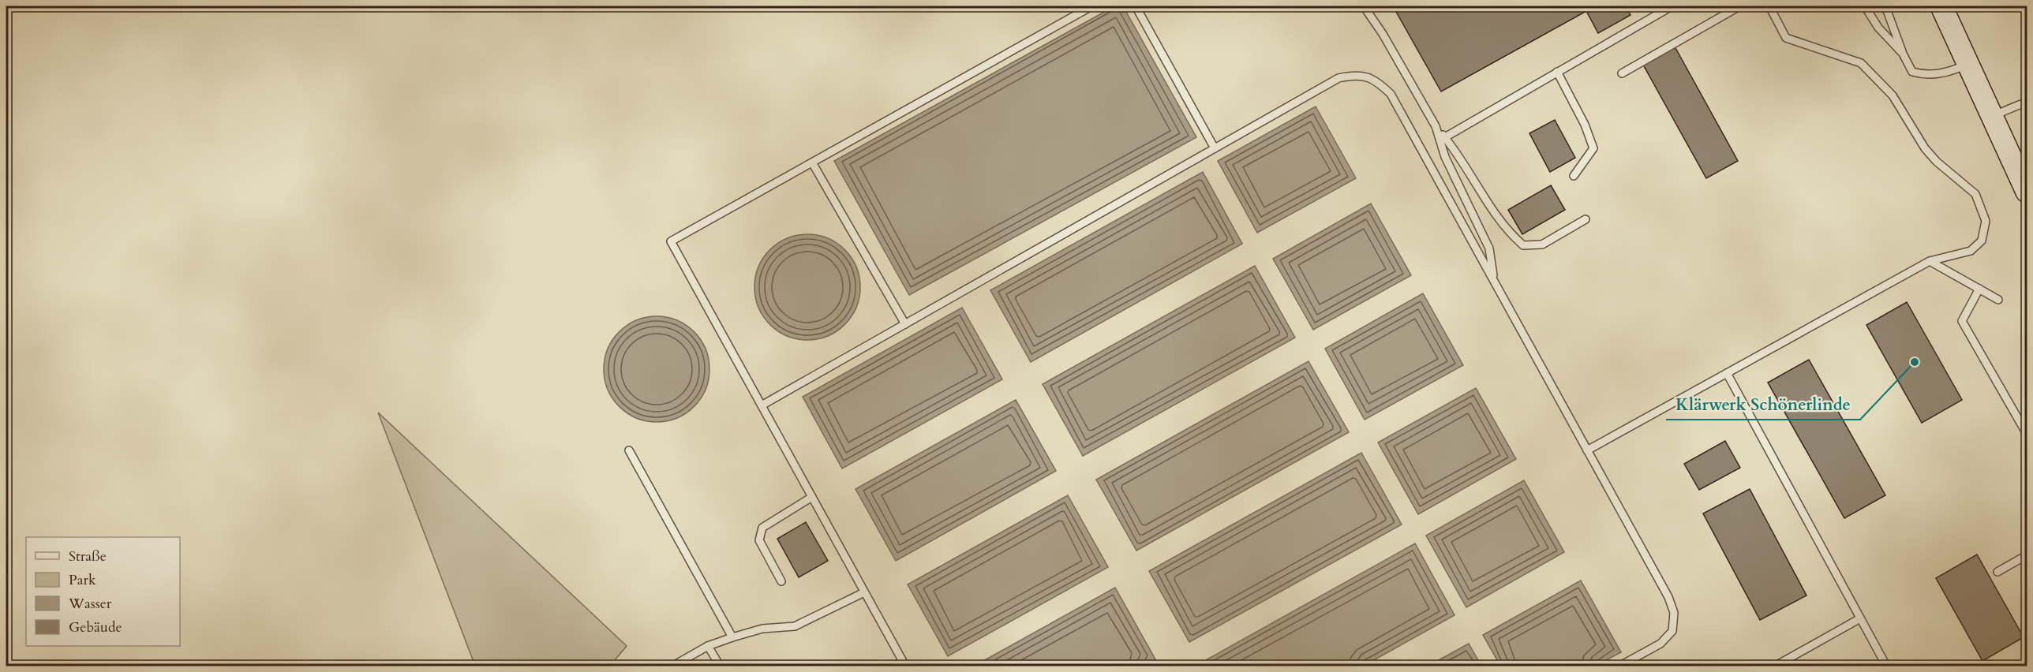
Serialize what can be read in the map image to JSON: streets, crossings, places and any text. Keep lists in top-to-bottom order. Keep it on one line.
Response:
{"places":["Klärwerk Schönerlinde"],"legend":["Straße","Park","Wasser","Gebäude"]}
